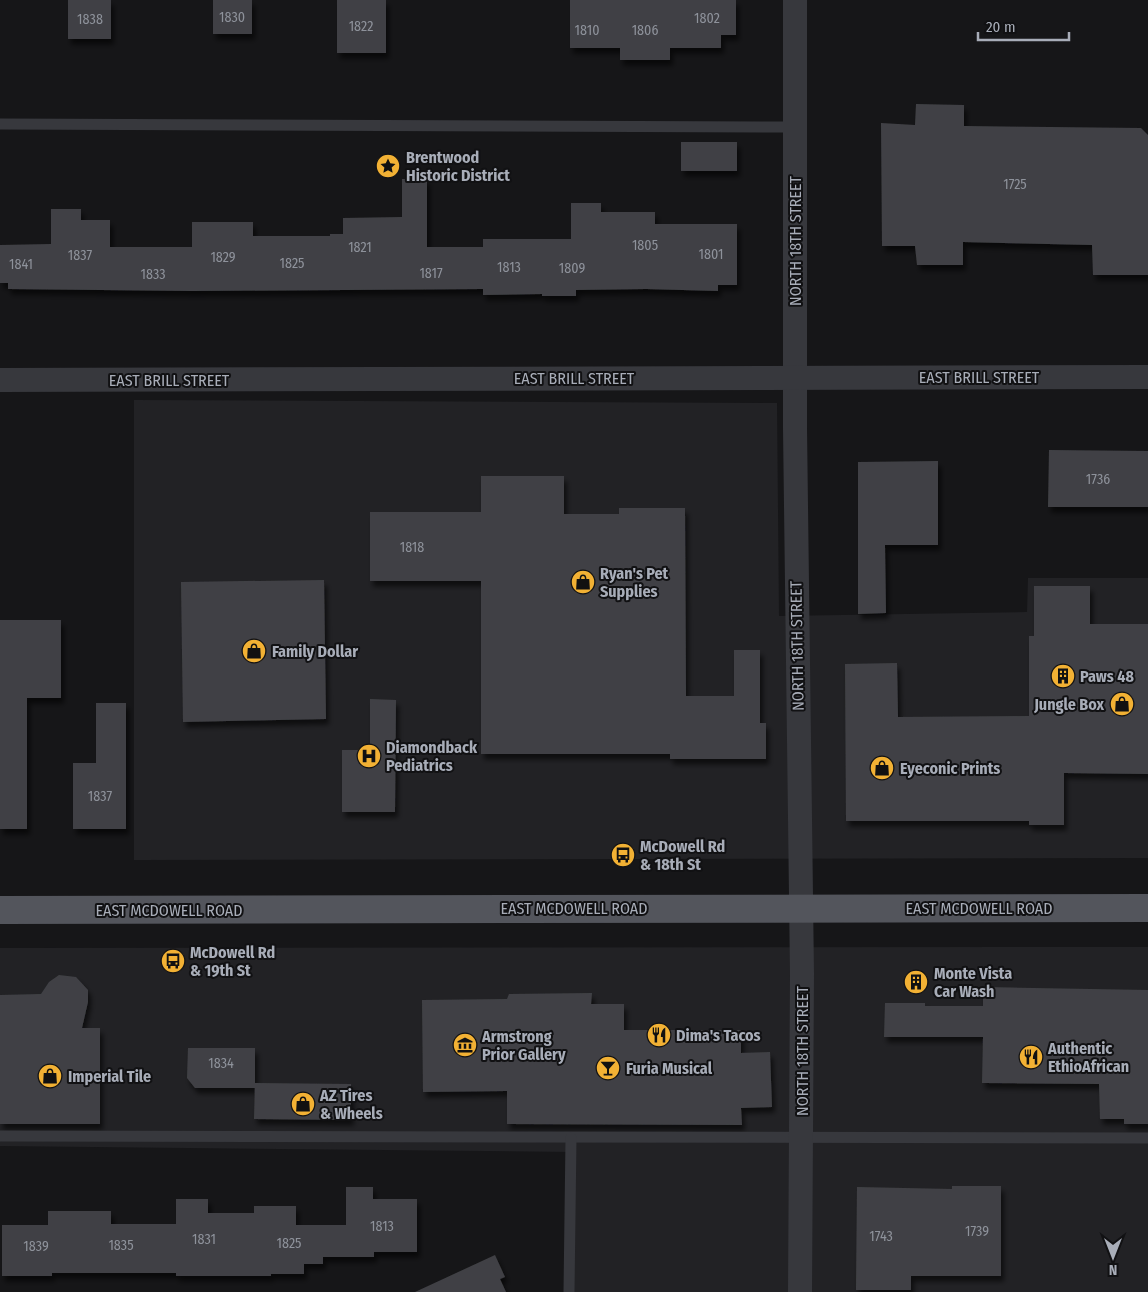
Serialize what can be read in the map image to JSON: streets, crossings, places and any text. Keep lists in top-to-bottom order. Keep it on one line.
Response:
{"streets":{"main road":["EAST MCDOWELL ROAD"],"street":["NORTH 18TH STREET","EAST BRILL STREET"]},"crossings":[["NORTH 18TH STREET","EAST BRILL STREET"],["NORTH 18TH STREET","EAST MCDOWELL ROAD"]],"places":{"place":["Brentwood Historic District"],"shop":["Ryan's Pet Supplies","Family Dollar","Jungle Box","Eyeconic Prints","Imperial Tile","AZ Tires & Wheels"],"building":["Paws 48","Monte Vista Car Wash"],"hospital":["Diamondback Pediatrics"],"bus stop":["McDowell Rd & 18th St","McDowell Rd & 19th St"],"restaurant":["Dima's Tacos","Authentic EthioAfrican"],"museum":["Armstrong Prior Gallery"],"bar":["Furia Musical"]},"house_numbers":["1830","1802","1838","1822","1810","1806","1725","1805","1821","1801","1837","1829","1825","1841","1813","1809","1817","1833","1736","1818","1837","1834","1813","1739","1743","1831","1825","1835","1839"],"scale_bar":"20 m","north":"bottom"}
